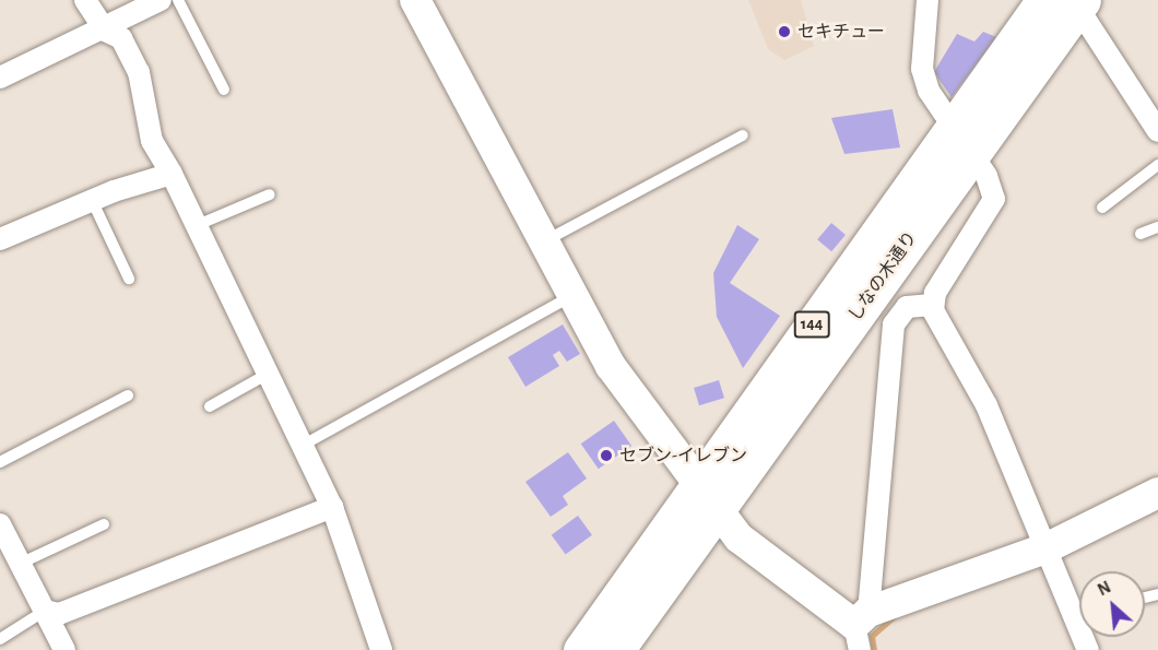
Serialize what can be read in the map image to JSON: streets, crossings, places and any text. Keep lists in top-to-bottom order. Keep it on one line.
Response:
{"streets":{"highway":["しなの木通り","144"]},"places":["セキチュー","セブン-イレブン"],"north":"top left"}
